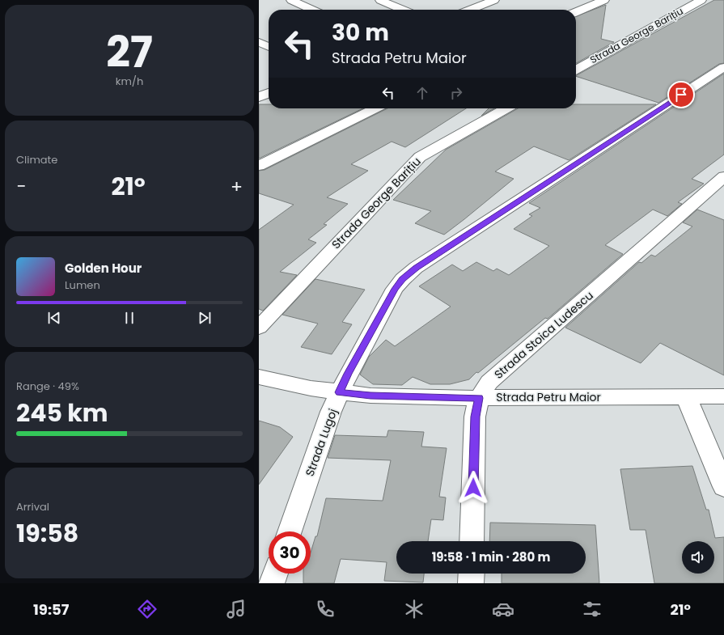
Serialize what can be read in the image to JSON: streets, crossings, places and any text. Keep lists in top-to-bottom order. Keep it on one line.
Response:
{"streets":{"street":["Strada George Barițiu","Strada Stoica Ludescu","Strada Petru Maior","Strada Lugoj"]},"crossings":[["Strada Stoica Ludescu","Strada Petru Maior"],["Strada Petru Maior","Strada Lugoj"]],"page":{"tile":[["27","km/h"],"Climate",["Range · 49%","245 km"],["Arrival","19:58"]],"turn":["30 m","Strada Petru Maior"],"heat":["−","21°","+"],"song":["Golden Hour","Lumen"],"limit":"30","trip":"19:58 · 1 min · 280 m","tabs":["19:57","21°"]}}
